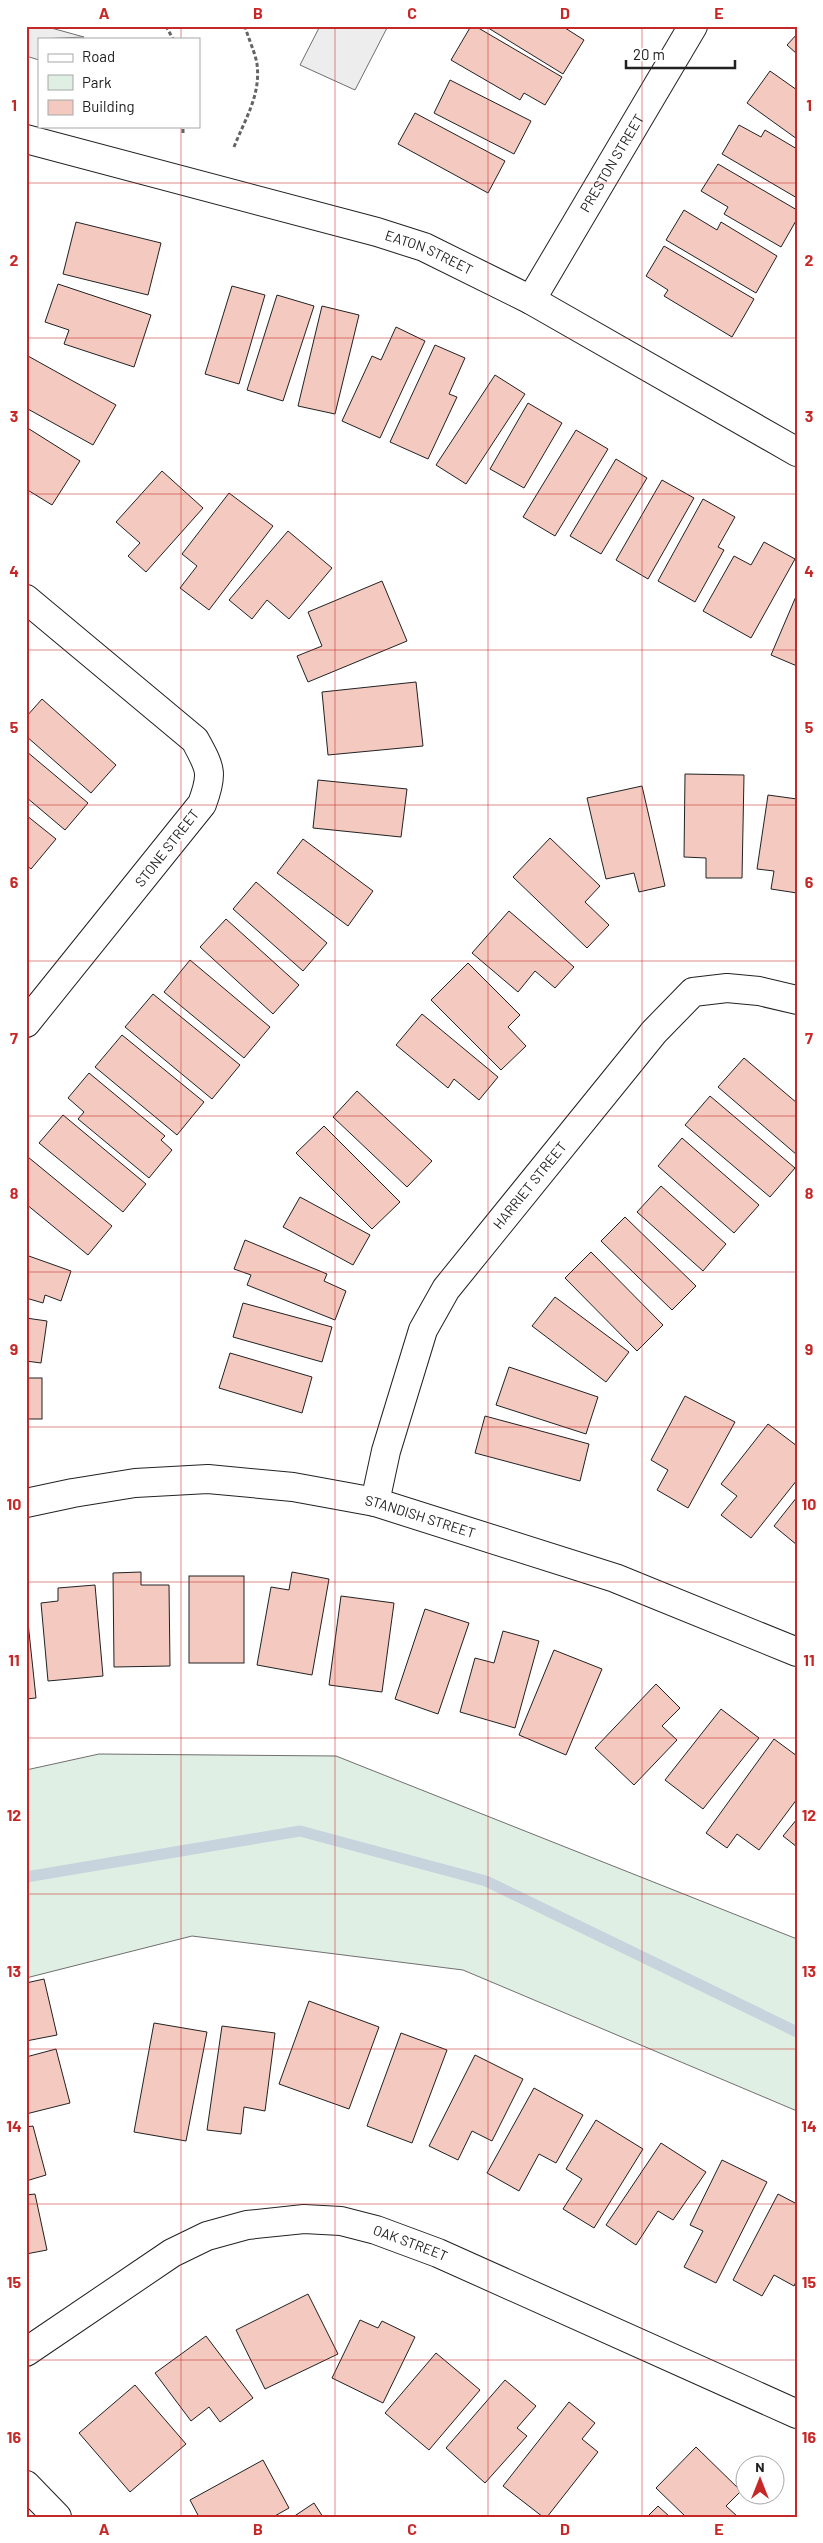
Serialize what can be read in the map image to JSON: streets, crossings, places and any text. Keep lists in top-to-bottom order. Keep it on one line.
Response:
{"streets":{"street":["PRESTON STREET","EATON STREET","STONE STREET","HARRIET STREET","STANDISH STREET","OAK STREET"]},"crossings":[["PRESTON STREET","EATON STREET"],["HARRIET STREET","STANDISH STREET"]],"legend":["Road","Park","Building"],"scale_bar":"20 m","north":"top","grid":{"columns":["A","B","C","D","E"],"rows":["1","2","3","4","5","6","7","8","9","10","11","12","13","14","15","16"]}}
